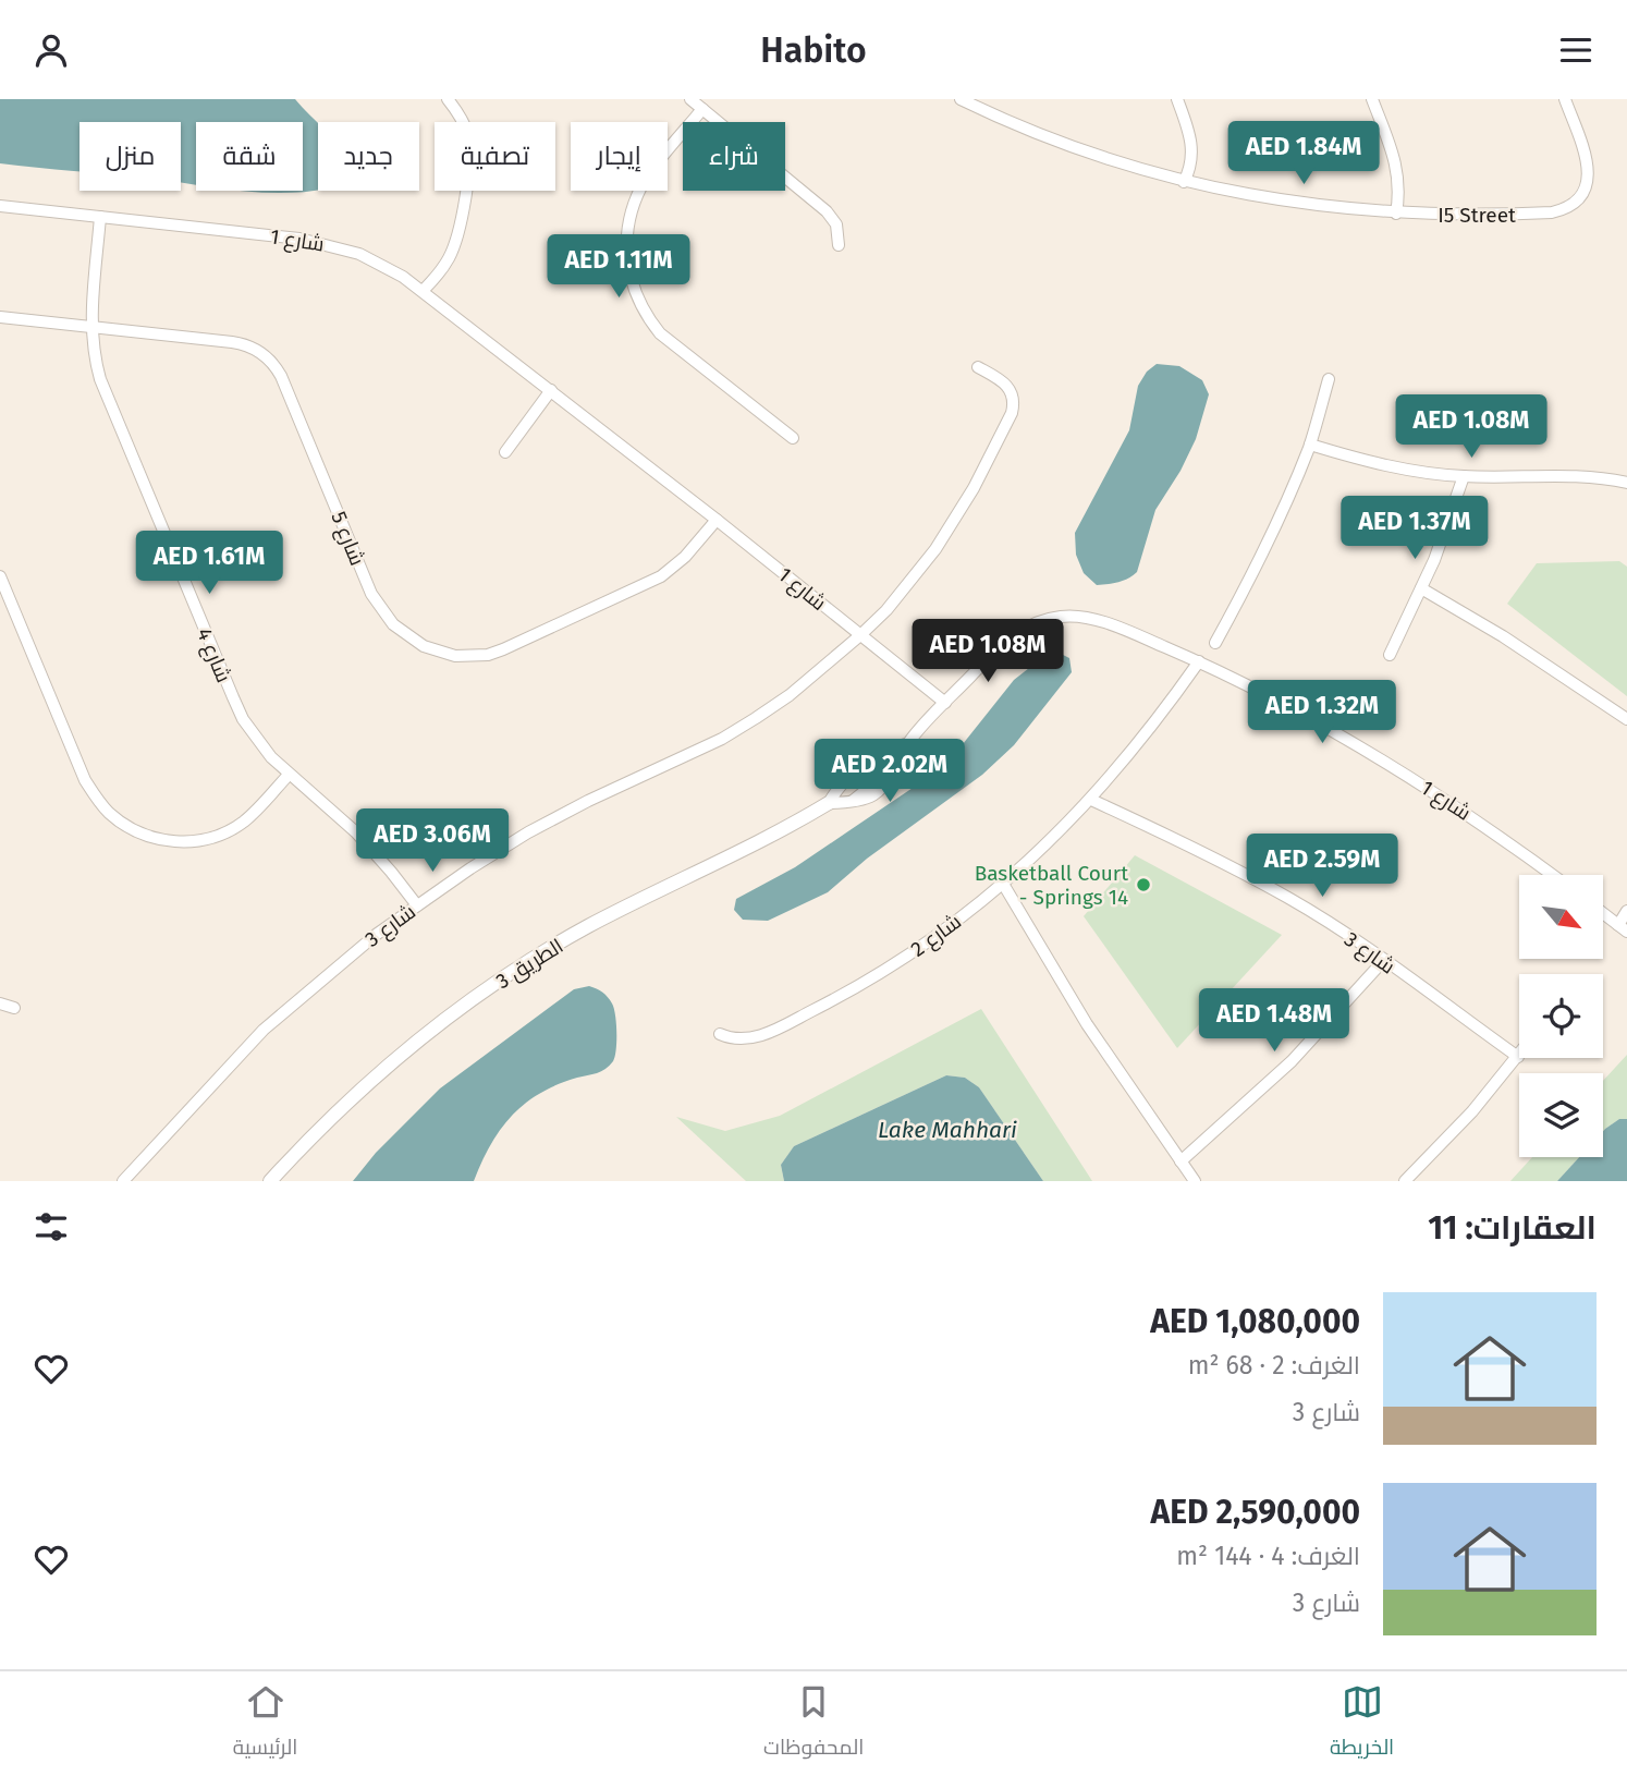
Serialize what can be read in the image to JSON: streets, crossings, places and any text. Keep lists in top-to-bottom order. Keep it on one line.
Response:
{"streets":{"street":["I5 Street","شارع 1","شارع 5","شارع 4","شارع 3","شارع 2","3 الطريق"]},"crossings":[["شارع 1","شارع 5"],["شارع 1","شارع 4"],["شارع 1","شارع 3"],["شارع 1","شارع 2"],["شارع 5","شارع 4"],["شارع 4","شارع 3"],["شارع 3","شارع 2"]],"water":["Lake Mahhari"],"places":["Basketball Court - Springs 14"],"north":"bottom right","page":{"header":"Habito","price":["AED 1.84M","AED 1.11M","AED 1.08M","AED 1.37M","AED 1.61M","AED 1.08M","AED 1.32M","AED 2.02M","AED 3.06M","AED 2.59M","AED 1.48M"],"chip":["شراء","إيجار","تصفية","جديد","شقة","منزل"],"heading":"العقارات: 11","list":[{"name":"AED 1,080,000","note":"الغرف: 2 · 68 m² · شارع 3"},{"name":"AED 2,590,000","note":"الغرف: 4 · 144 m² · شارع 3"}],"tabs":["الخريطة","المحفوظات","الرئيسية"]}}
